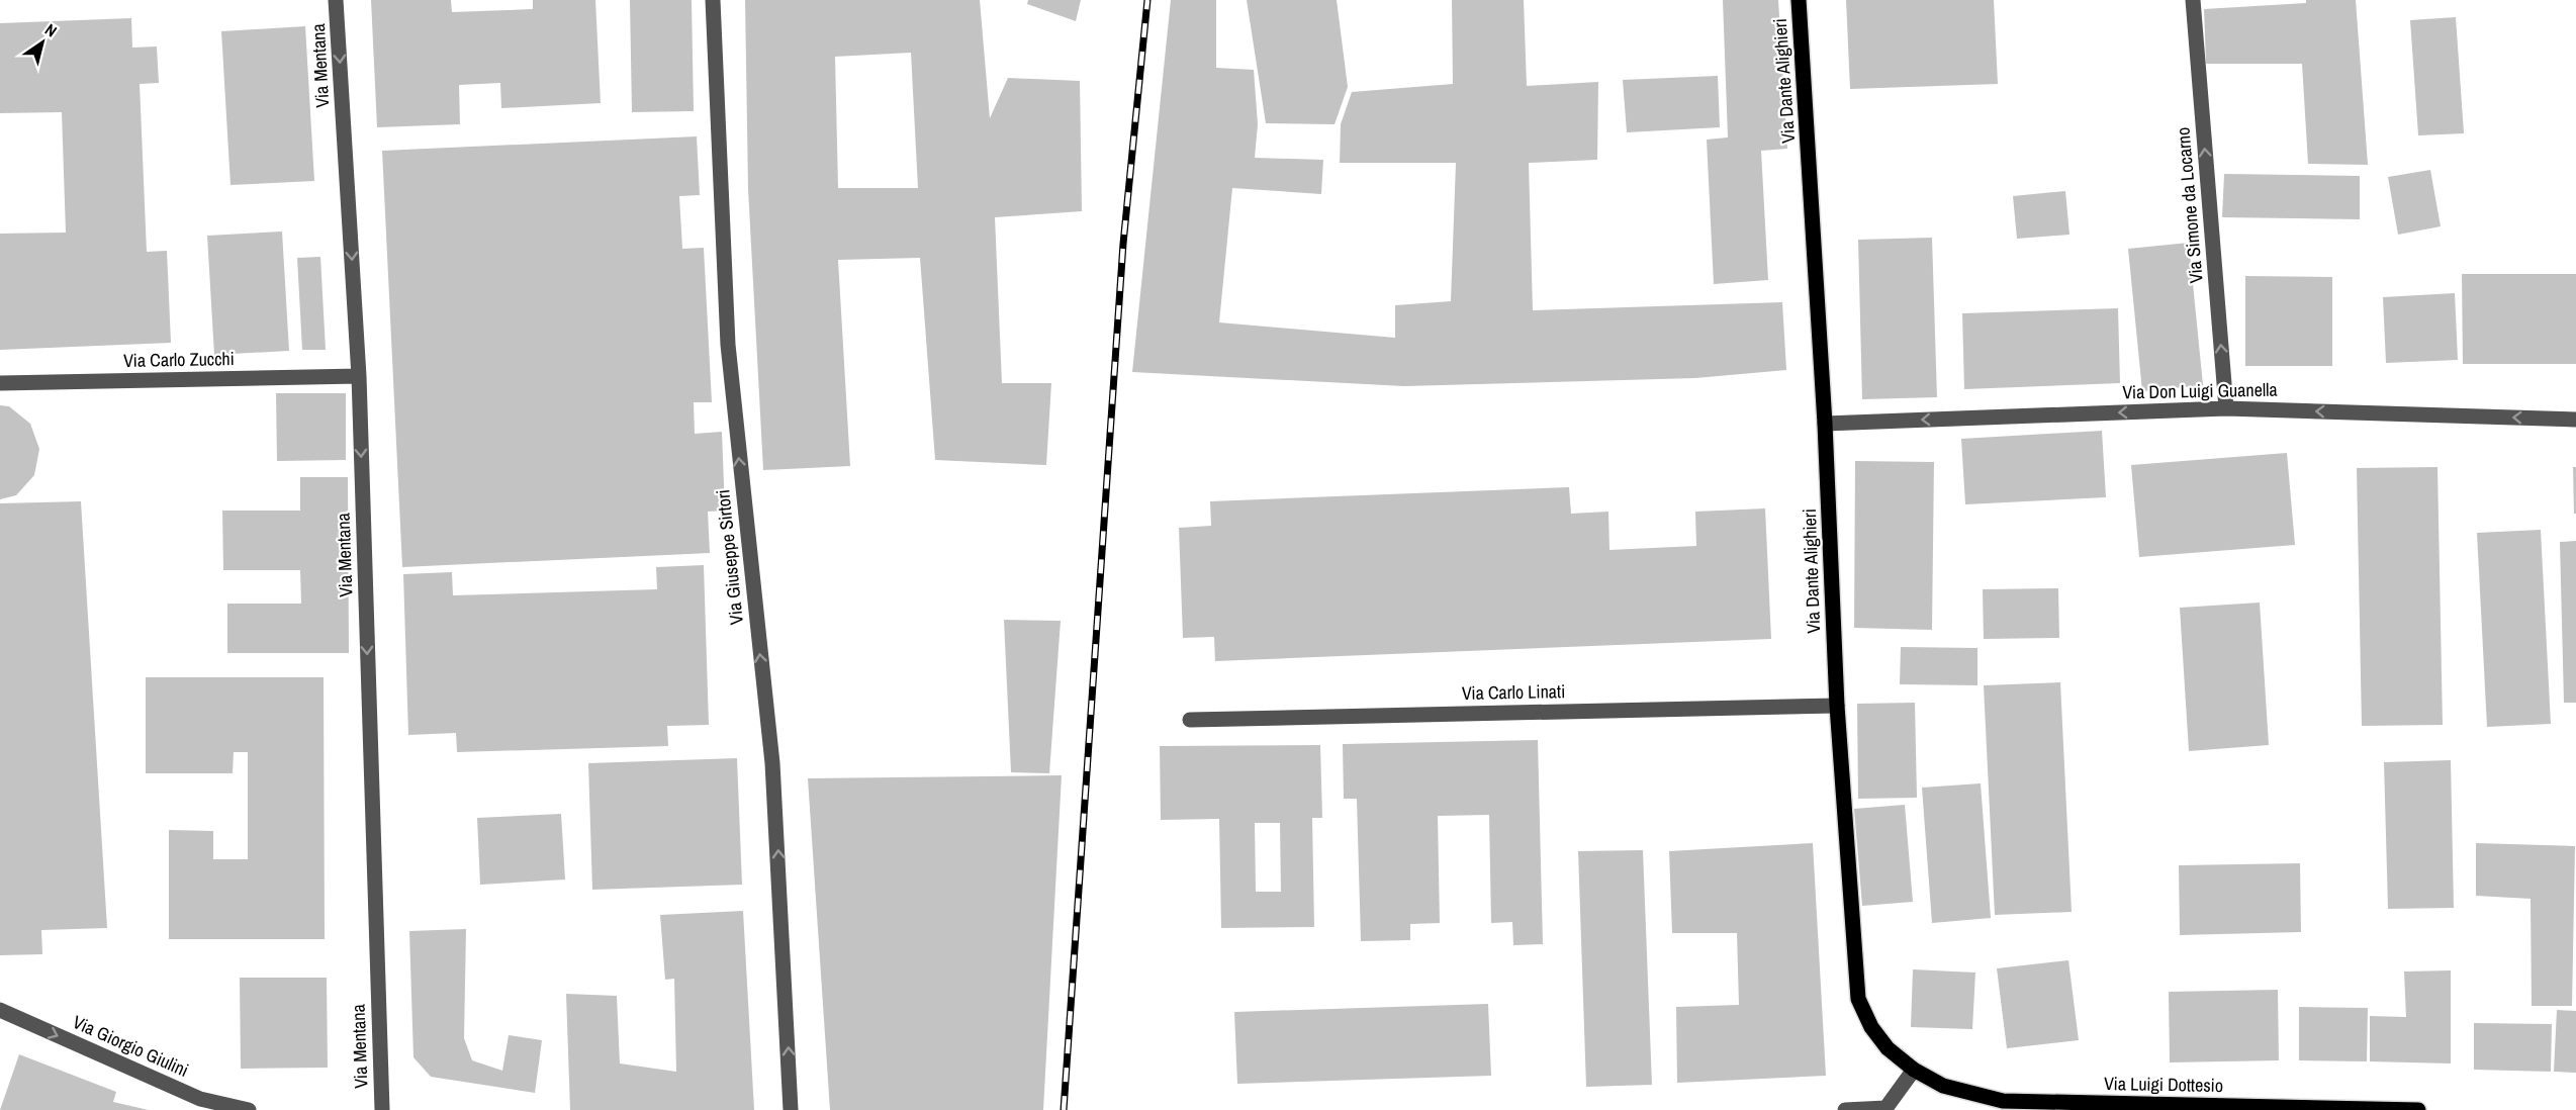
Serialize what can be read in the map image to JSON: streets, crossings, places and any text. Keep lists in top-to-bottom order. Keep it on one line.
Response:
{"streets":{"main road":["Via Dante Alighieri","Via Luigi Dottesio"],"street":["Via Mentana","Via Simone da Locarno","Via Carlo Zucchi","Via Don Luigi Guanella","Via Giuseppe Sirtori","Via Carlo Linati","Via Giorgio Giulini"]},"crossings":[["Via Mentana","Via Carlo Zucchi"],["Via Dante Alighieri","Via Don Luigi Guanella"],["Via Dante Alighieri","Via Carlo Linati"],["Via Dante Alighieri","Via Luigi Dottesio"],["Via Simone da Locarno","Via Don Luigi Guanella"]],"one_way":["Via Mentana","Via Simone da Locarno","Via Don Luigi Guanella","Via Giuseppe Sirtori","Via Giorgio Giulini"],"north":"top right"}
